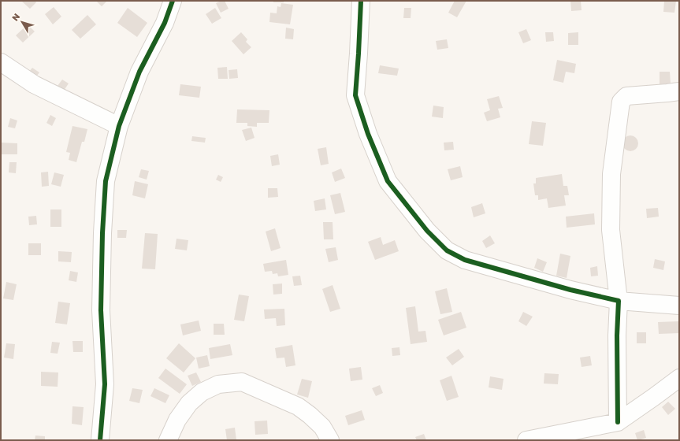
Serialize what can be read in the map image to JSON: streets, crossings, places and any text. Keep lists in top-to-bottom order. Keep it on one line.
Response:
{"north":"top left"}
